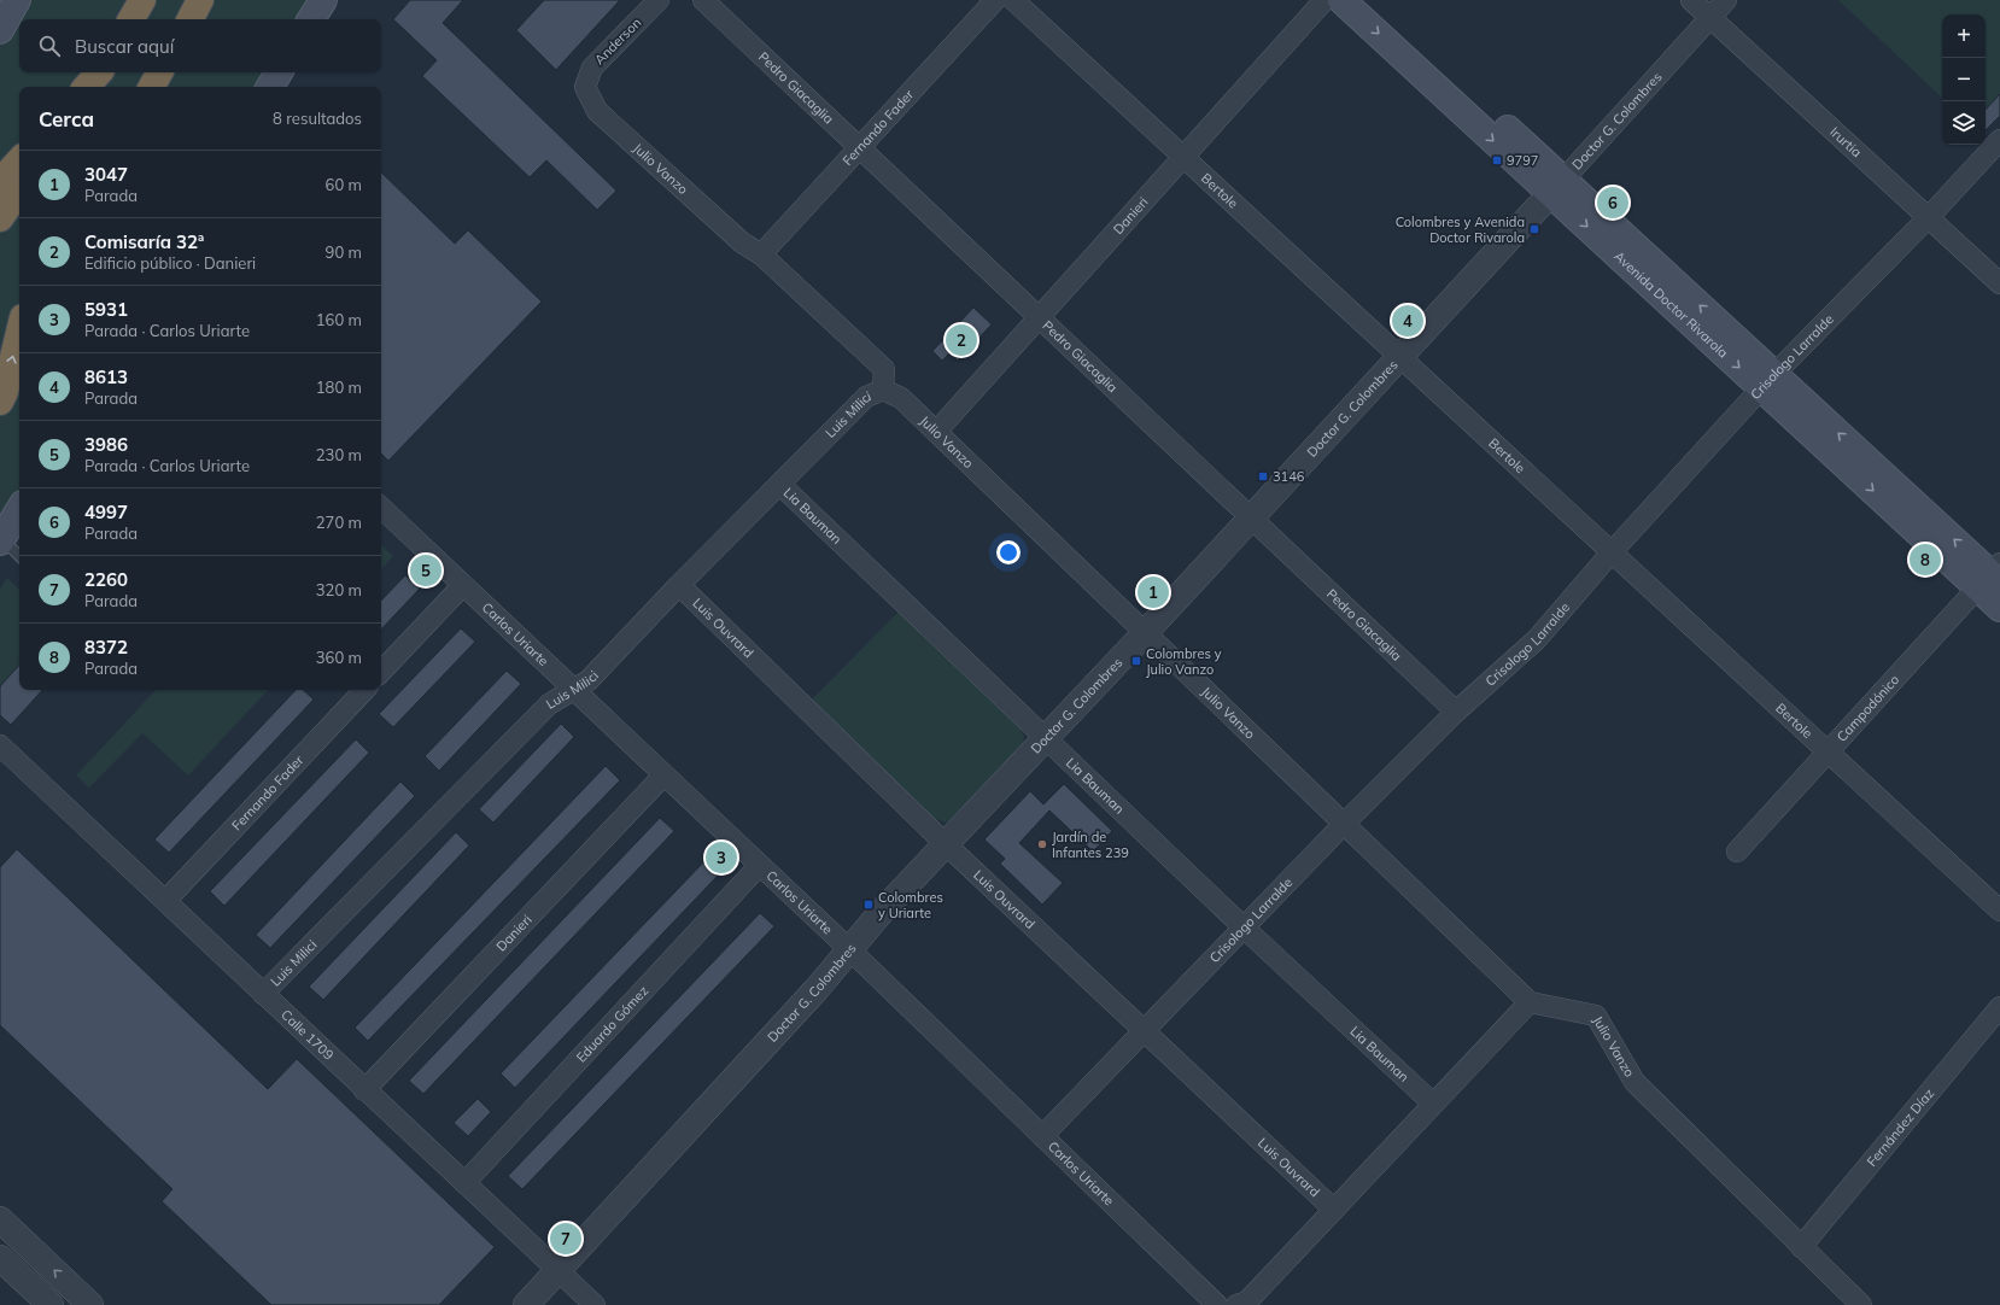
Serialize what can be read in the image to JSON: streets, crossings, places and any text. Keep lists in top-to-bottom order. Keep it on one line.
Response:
{"streets":{"main road":["Avenida Doctor Rivarola"],"street":["Anderson","Pedro Giacaglia","Doctor G. Colombres","Fernando Fader","Irurtia","Julio Vanzo","Bertole","Danieri","Crisologo Larralde","Luis Milici","Lia Bauman","Luis Ouvrard","Carlos Uriarte","Campodónico","Eduardo Gómez","Calle 1709","Fernández Díaz"]},"crossings":[["Anderson","Julio Vanzo"],["Pedro Giacaglia","Doctor G. Colombres"],["Pedro Giacaglia","Fernando Fader"],["Pedro Giacaglia","Danieri"],["Pedro Giacaglia","Crisologo Larralde"],["Doctor G. Colombres","Irurtia"],["Doctor G. Colombres","Julio Vanzo"],["Doctor G. Colombres","Bertole"],["Doctor G. Colombres","Avenida Doctor Rivarola"],["Doctor G. Colombres","Lia Bauman"],["Doctor G. Colombres","Luis Ouvrard"],["Doctor G. Colombres","Carlos Uriarte"],["Doctor G. Colombres","Calle 1709"],["Fernando Fader","Julio Vanzo"],["Fernando Fader","Calle 1709"],["Irurtia","Crisologo Larralde"],["Julio Vanzo","Danieri"],["Julio Vanzo","Crisologo Larralde"],["Julio Vanzo","Luis Milici"],["Julio Vanzo","Fernández Díaz"],["Bertole","Danieri"],["Bertole","Crisologo Larralde"],["Bertole","Campodónico"],["Danieri","Carlos Uriarte"],["Danieri","Calle 1709"],["Avenida Doctor Rivarola","Crisologo Larralde"],["Avenida Doctor Rivarola","Campodónico"],["Crisologo Larralde","Lia Bauman"],["Crisologo Larralde","Luis Ouvrard"],["Crisologo Larralde","Carlos Uriarte"],["Luis Milici","Lia Bauman"],["Luis Milici","Luis Ouvrard"],["Luis Milici","Carlos Uriarte"],["Luis Milici","Calle 1709"],["Carlos Uriarte","Eduardo Gómez"],["Eduardo Gómez","Calle 1709"]],"places":{"transit":["9797","Colombres y Avenida Doctor Rivarola","3146","Colombres y Julio Vanzo","Colombres y Uriarte"],"other":["Jardín de Infantes 239"]},"page":{"map_buttons":["+","−"],"search":"Buscar aquí","heading":["Cerca","8 resultados"],"list":[{"mark":"1","name":"3047","note":"Parada","value":"60 m"},{"mark":"2","name":"Comisaría 32ª","note":"Edificio público · Danieri","value":"90 m"},{"mark":"3","name":"5931","note":"Parada · Carlos Uriarte","value":"160 m"},{"mark":"4","name":"8613","note":"Parada","value":"180 m"},{"mark":"5","name":"3986","note":"Parada · Carlos Uriarte","value":"230 m"},{"mark":"6","name":"4997","note":"Parada","value":"270 m"},{"mark":"7","name":"2260","note":"Parada","value":"320 m"},{"mark":"8","name":"8372","note":"Parada","value":"360 m"}],"pins":["6","4","2","8","5","1","3","7"]}}
